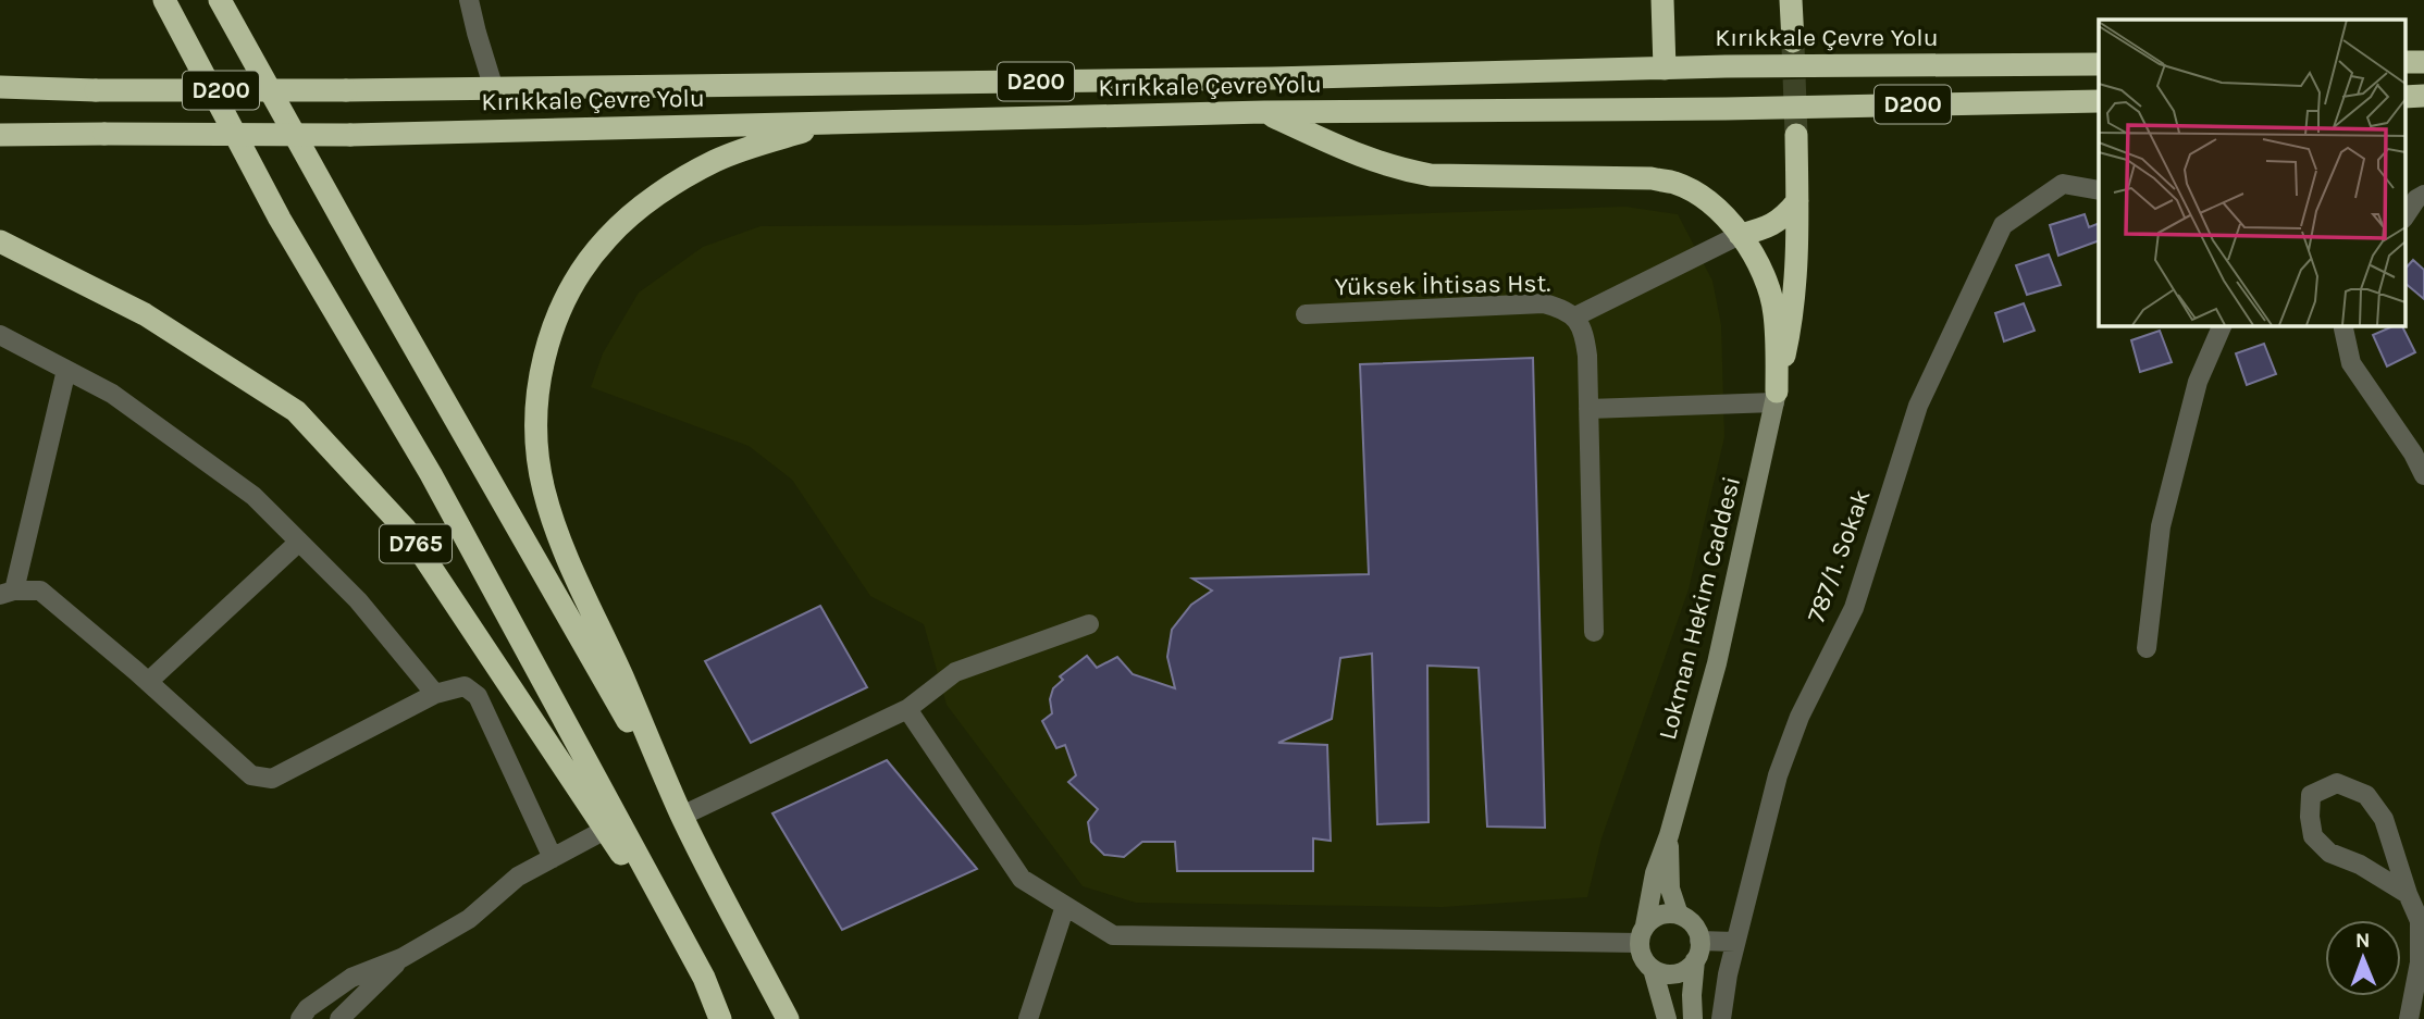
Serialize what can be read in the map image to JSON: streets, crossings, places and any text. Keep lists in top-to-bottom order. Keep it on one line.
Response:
{"streets":{"highway":["Kırıkkale Çevre Yolu","D200","D765"],"street":["Yüksek İhtisas Hst.","787/1. Sokak","Lokman Hekim Caddesi"]},"north":"top"}
